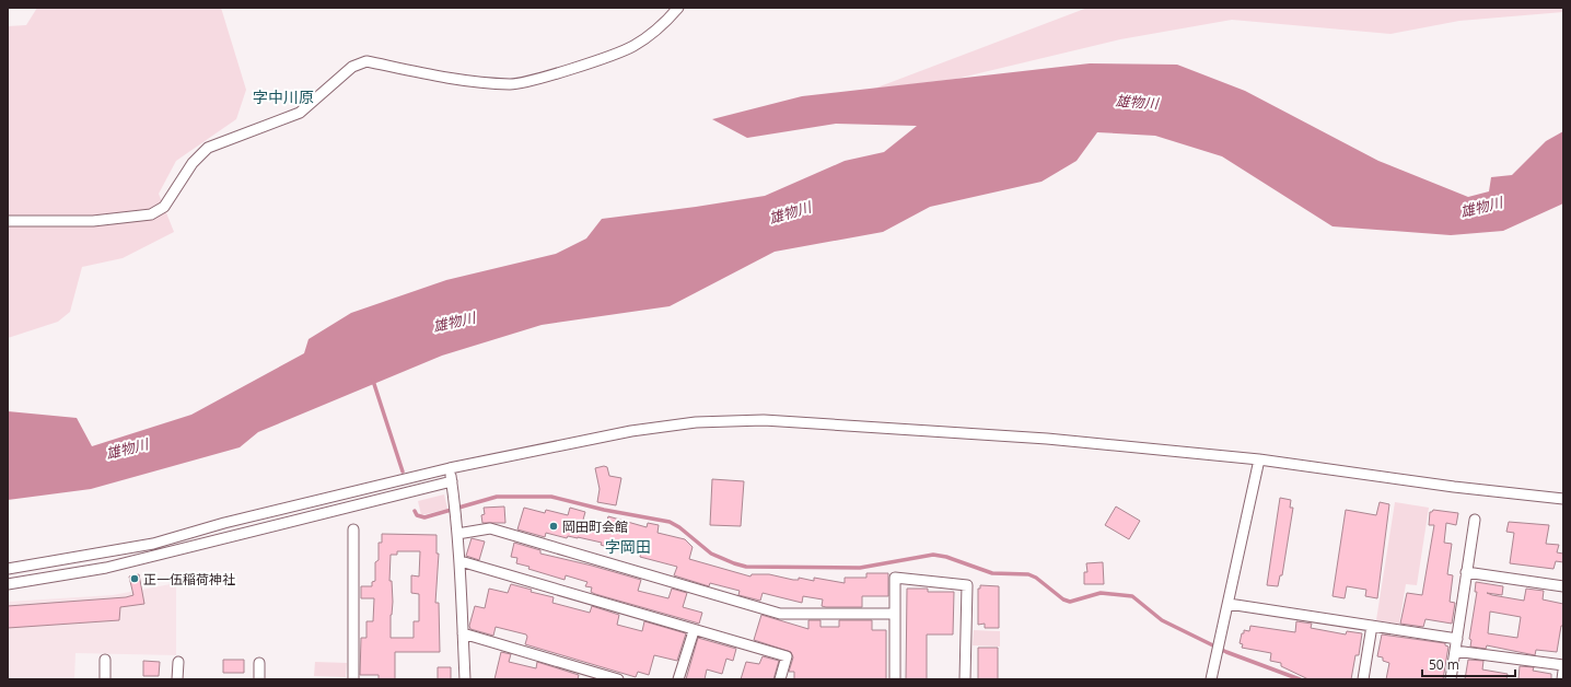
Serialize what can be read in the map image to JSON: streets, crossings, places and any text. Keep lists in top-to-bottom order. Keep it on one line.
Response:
{"districts":["字中川原","字岡田"],"water":["雄物川"],"places":["岡田町会館","正一伍稲荷神社"],"scale_bar":"50 m"}
